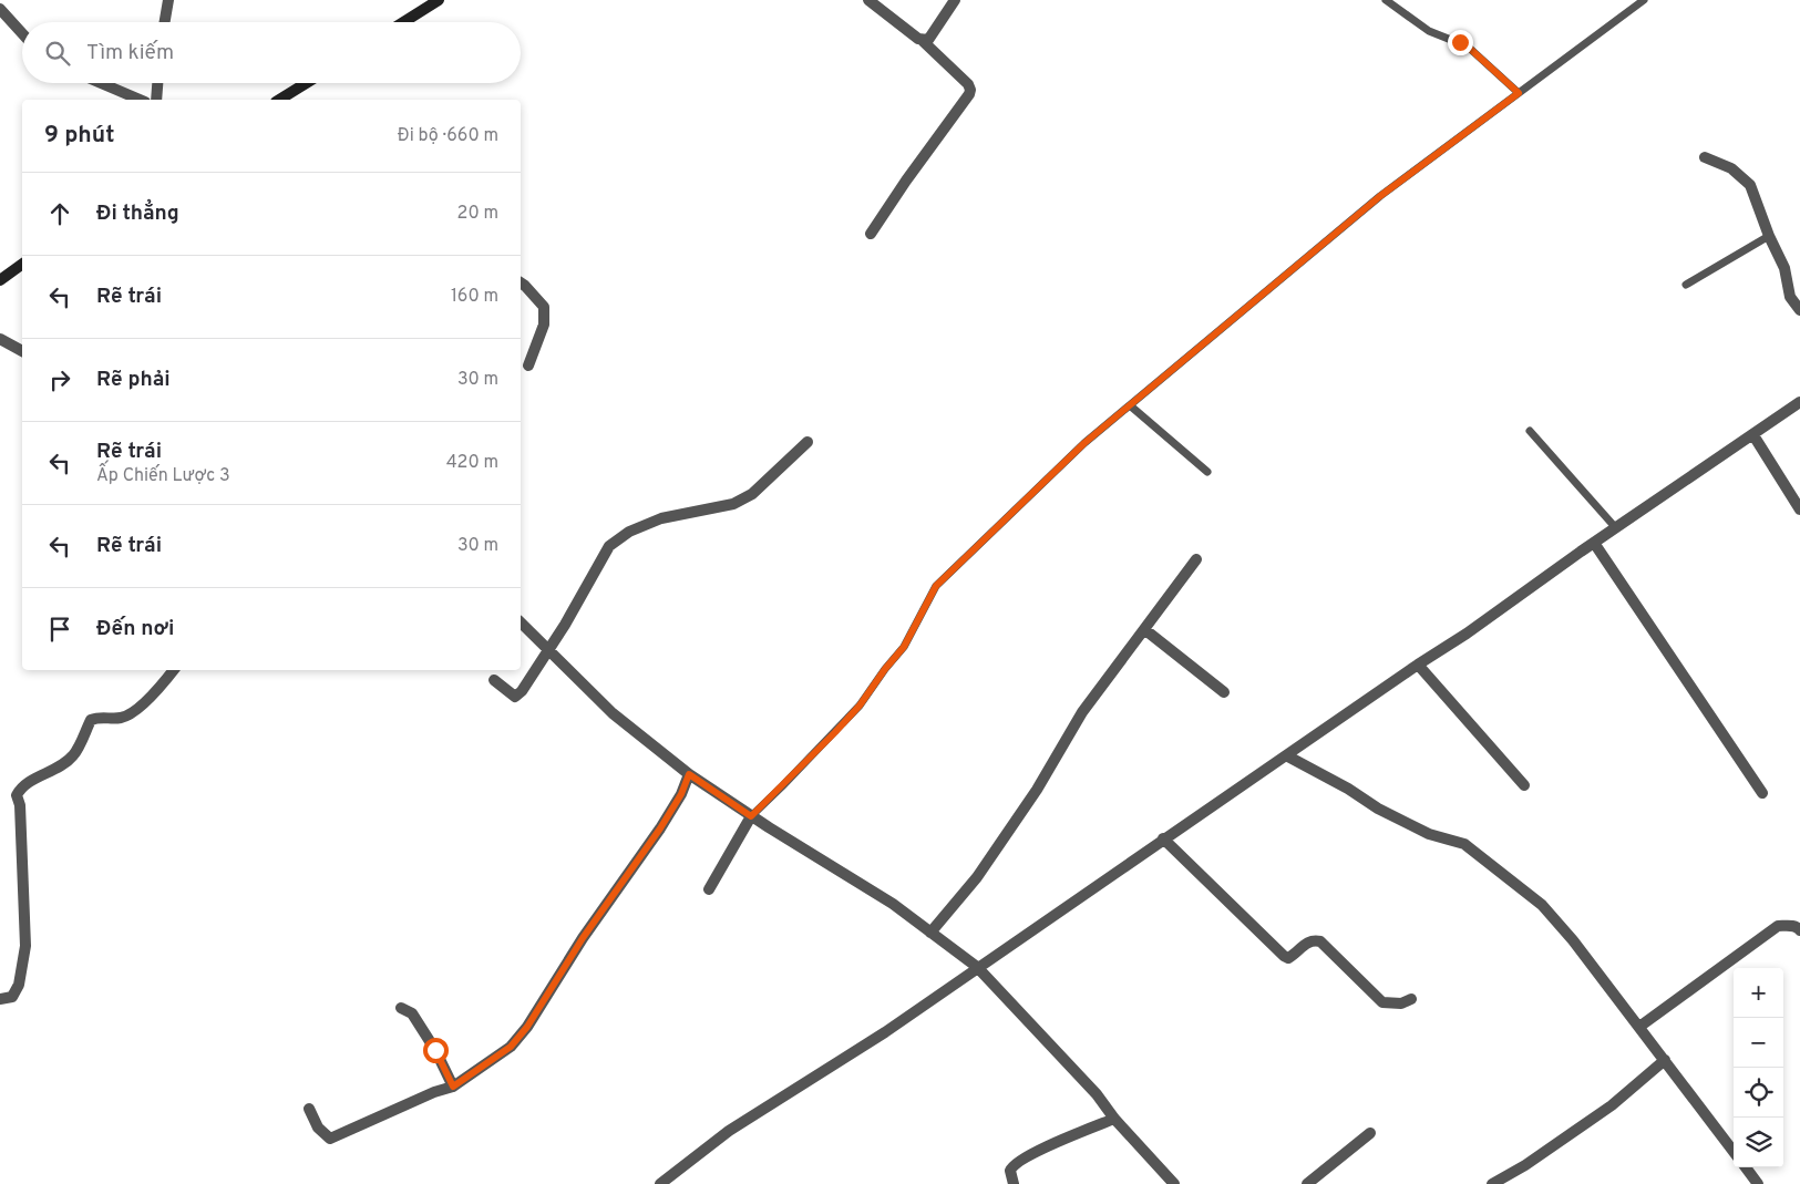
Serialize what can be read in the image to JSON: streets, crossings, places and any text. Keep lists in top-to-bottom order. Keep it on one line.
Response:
{"page":{"search":"Tìm kiếm","heading":["9 phút","Đi bộ · 660 m"],"list":[["Đi thẳng","20 m"],["Rẽ trái","160 m"],["Rẽ phải","30 m"],["Rẽ trái","Ấp Chiến Lược 3","420 m"],["Rẽ trái","30 m"],"Đến nơi"],"map_buttons":["+","−"]}}
